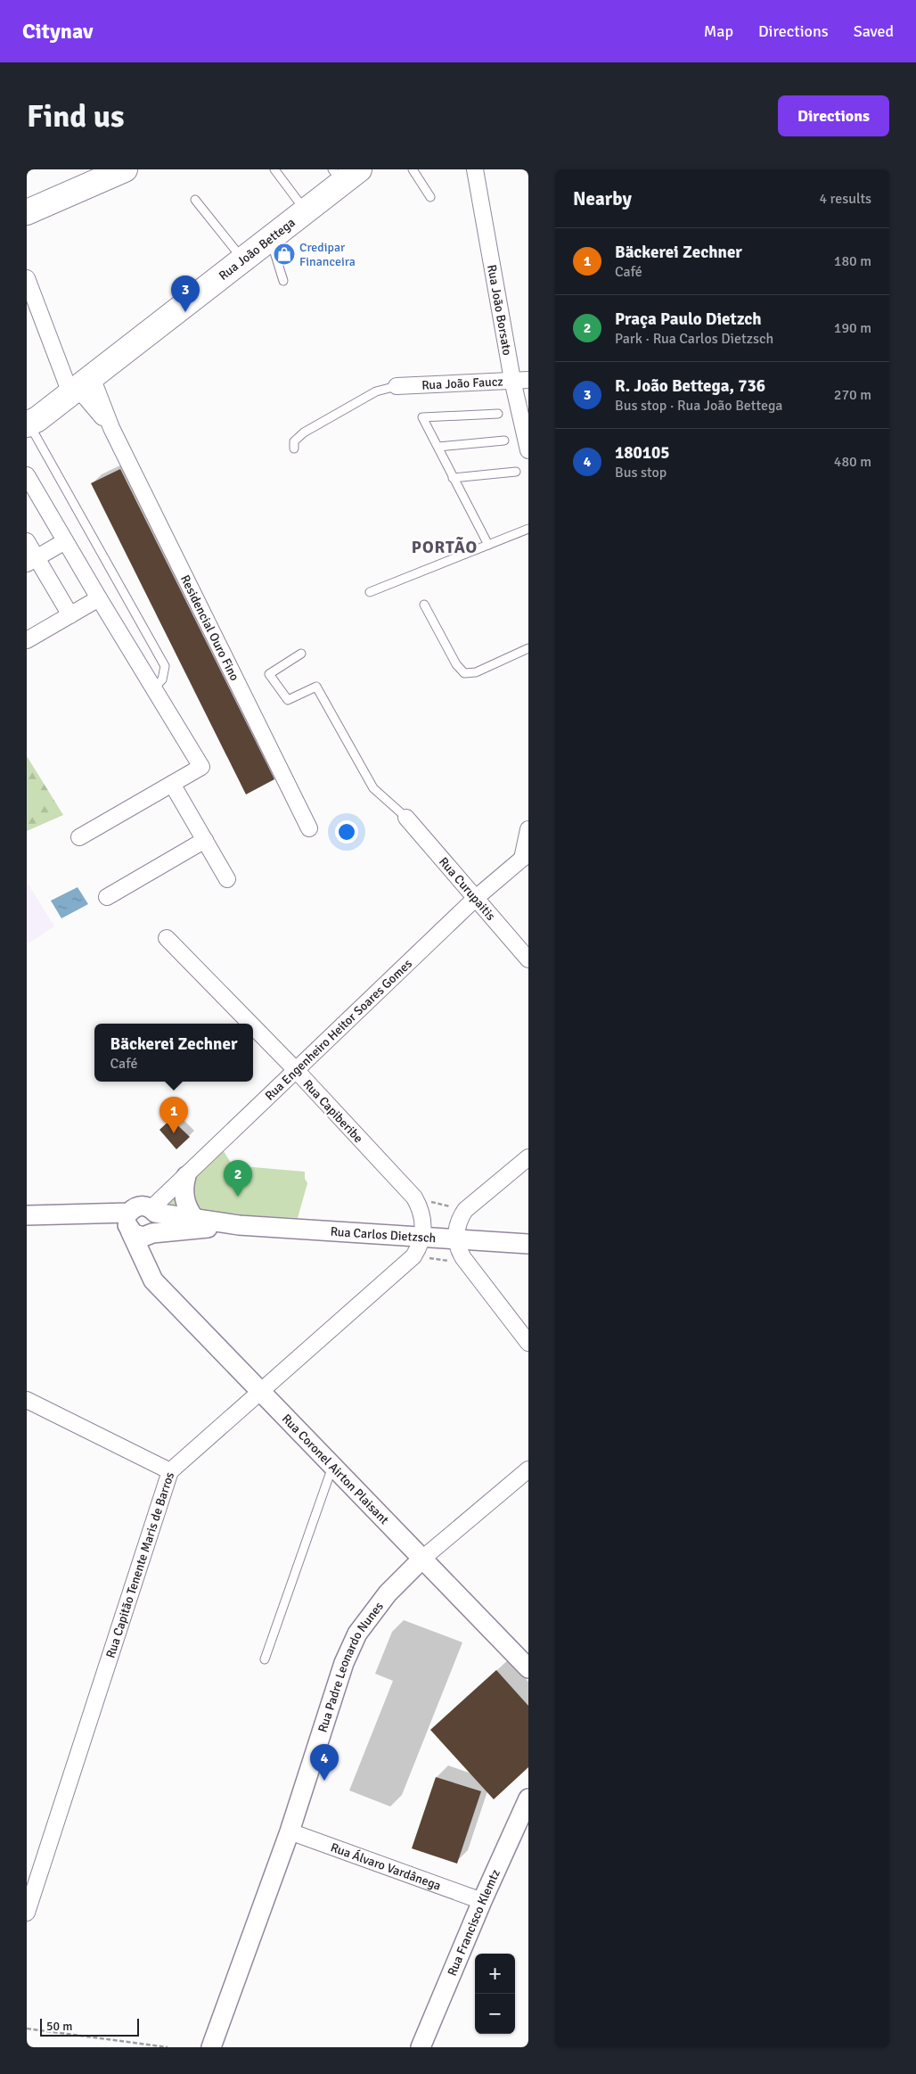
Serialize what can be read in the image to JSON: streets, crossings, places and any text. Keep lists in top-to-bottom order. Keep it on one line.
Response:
{"streets":{"main road":["Rua João Bettega"],"street":["Rua João Borsato","Rua João Faucz","Residencial Ouro Fino","Rua Curupaitis","Rua Engenheiro Heitor Soares Gomes","Rua Capiberibe","Rua Carlos Dietzsch","Rua Coronel Airton Plaisant","Rua Capitão Tenente Maris de Barros","Rua Padre Leonardo Nunes","Rua Álvaro Vardânega","Rua Francisco Klemtz"]},"crossings":[["Rua João Bettega","Residencial Ouro Fino"],["Rua João Borsato","Rua João Faucz"],["Rua Curupaitis","Rua Engenheiro Heitor Soares Gomes"],["Rua Engenheiro Heitor Soares Gomes","Rua Capiberibe"],["Rua Engenheiro Heitor Soares Gomes","Rua Carlos Dietzsch"],["Rua Engenheiro Heitor Soares Gomes","Rua Coronel Airton Plaisant"],["Rua Capiberibe","Rua Carlos Dietzsch"],["Rua Capiberibe","Rua Capitão Tenente Maris de Barros"],["Rua Carlos Dietzsch","Rua Coronel Airton Plaisant"],["Rua Carlos Dietzsch","Rua Capitão Tenente Maris de Barros"],["Rua Coronel Airton Plaisant","Rua Capitão Tenente Maris de Barros"],["Rua Coronel Airton Plaisant","Rua Padre Leonardo Nunes"],["Rua Padre Leonardo Nunes","Rua Álvaro Vardânega"],["Rua Álvaro Vardânega","Rua Francisco Klemtz"]],"districts":["PORTÃO"],"places":{"shop":["Credipar Financeira"]},"scale_bar":"50 m","page":{"header":"Citynav","nav":["Map","Directions","Saved"],"buttons":"Directions","title":"Find us","heading":["Nearby","4 results"],"list":[{"mark":"1","name":"Bäckerei Zechner","note":"Café","value":"180 m"},{"mark":"2","name":"Praça Paulo Dietzch","note":"Park · Rua Carlos Dietzsch","value":"190 m"},{"mark":"3","name":"R. João Bettega, 736","note":"Bus stop · Rua João Bettega","value":"270 m"},{"mark":"4","name":"180105","note":"Bus stop","value":"480 m"}],"pins":["3","1","2","4"],"popup":["Bäckerei Zechner","Café"],"map_buttons":["+","−"],"scale":"50 m"}}
